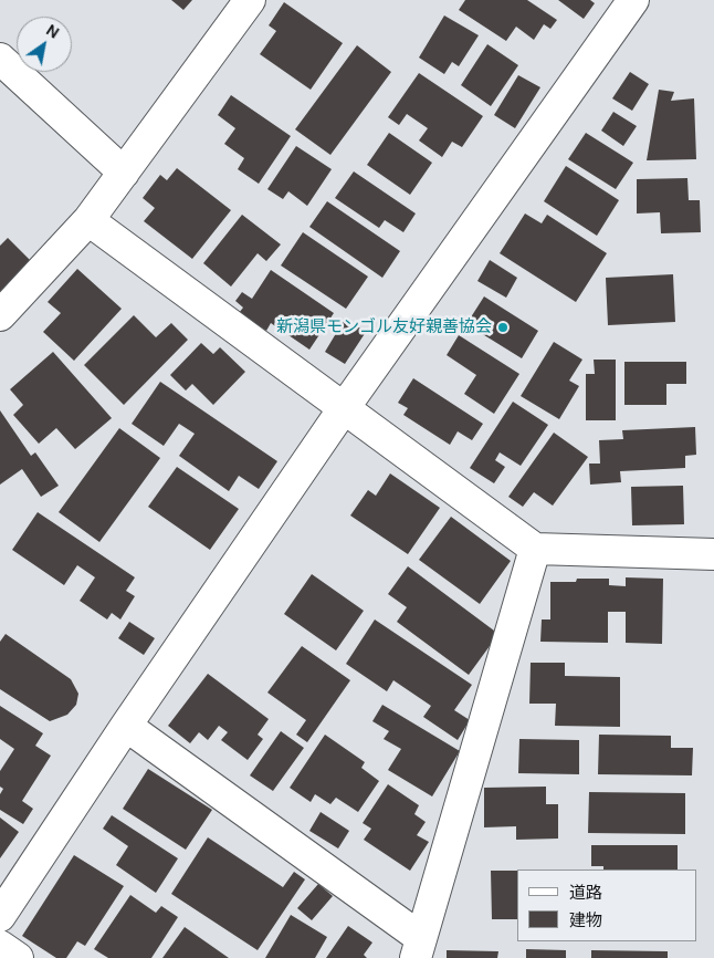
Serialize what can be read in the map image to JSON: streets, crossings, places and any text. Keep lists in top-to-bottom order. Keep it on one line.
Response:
{"places":["新潟県モンゴル友好親善協会"],"legend":["道路","建物"],"north":"top right"}
